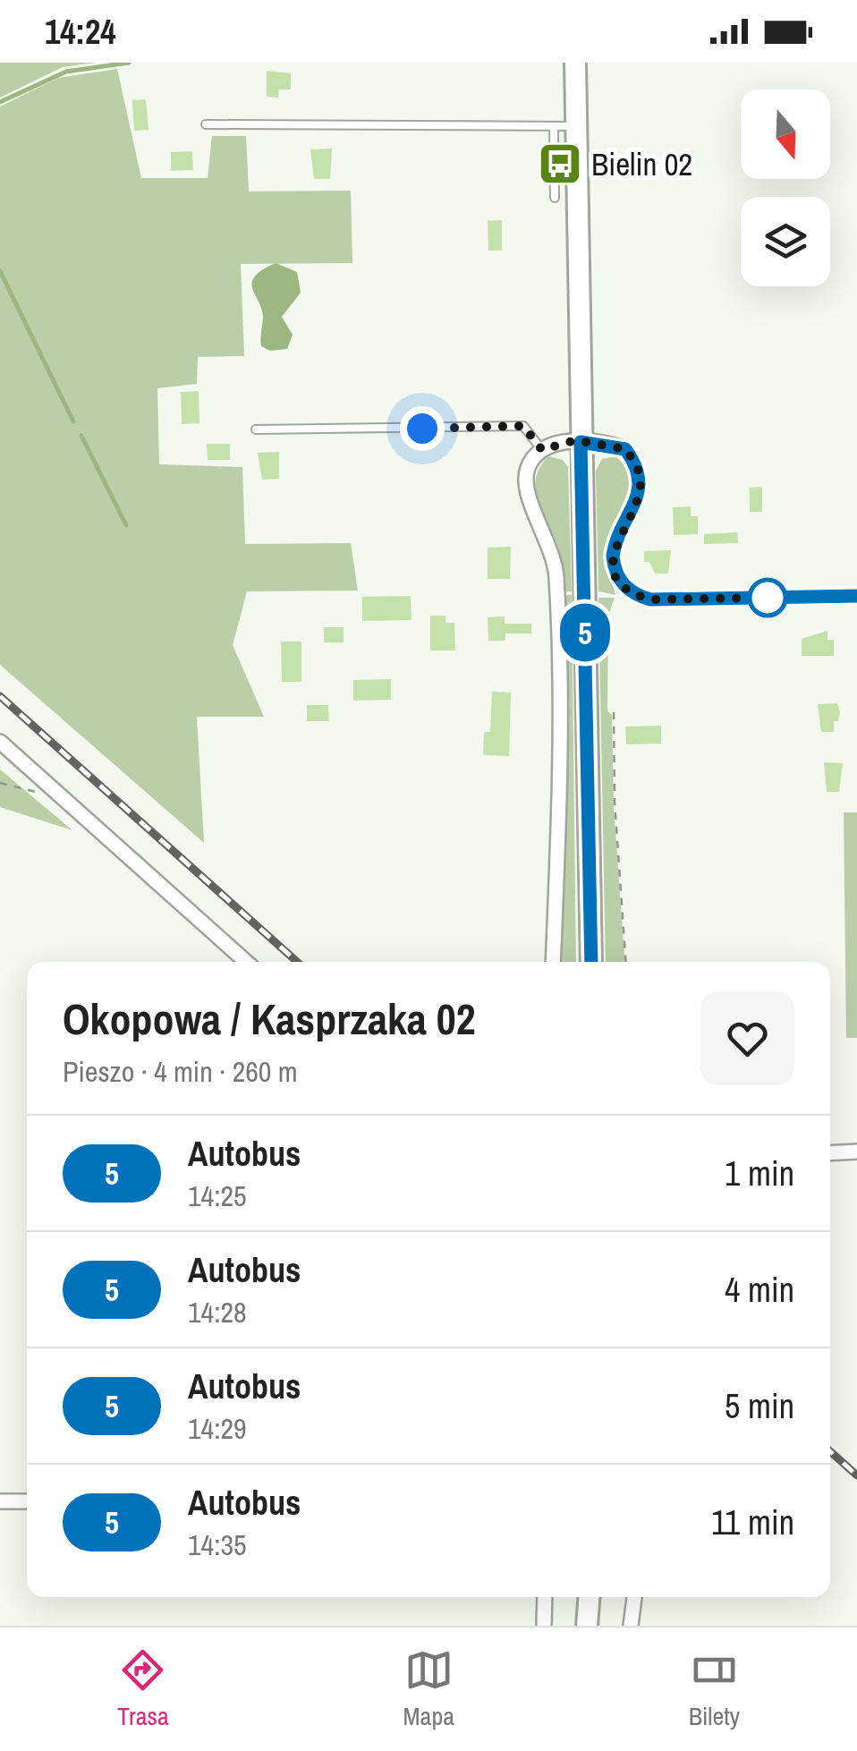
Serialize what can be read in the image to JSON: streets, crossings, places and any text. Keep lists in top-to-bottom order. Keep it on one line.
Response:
{"places":{"bus stop":["Bielin 02"]},"lines":["bus line 5"],"north":"bottom","page":{"status":"14:24","on_map":"5","heading":["Okopowa / Kasprzaka 02","Pieszo · 4 min · 260 m"],"list":[{"mark":"5","name":"Autobus","note":"14:25","value":"1 min"},{"mark":"5","name":"Autobus","note":"14:28","value":"4 min"},{"mark":"5","name":"Autobus","note":"14:29","value":"5 min"},{"mark":"5","name":"Autobus","note":"14:35","value":"11 min"}],"tabs":["Trasa","Mapa","Bilety"]}}
